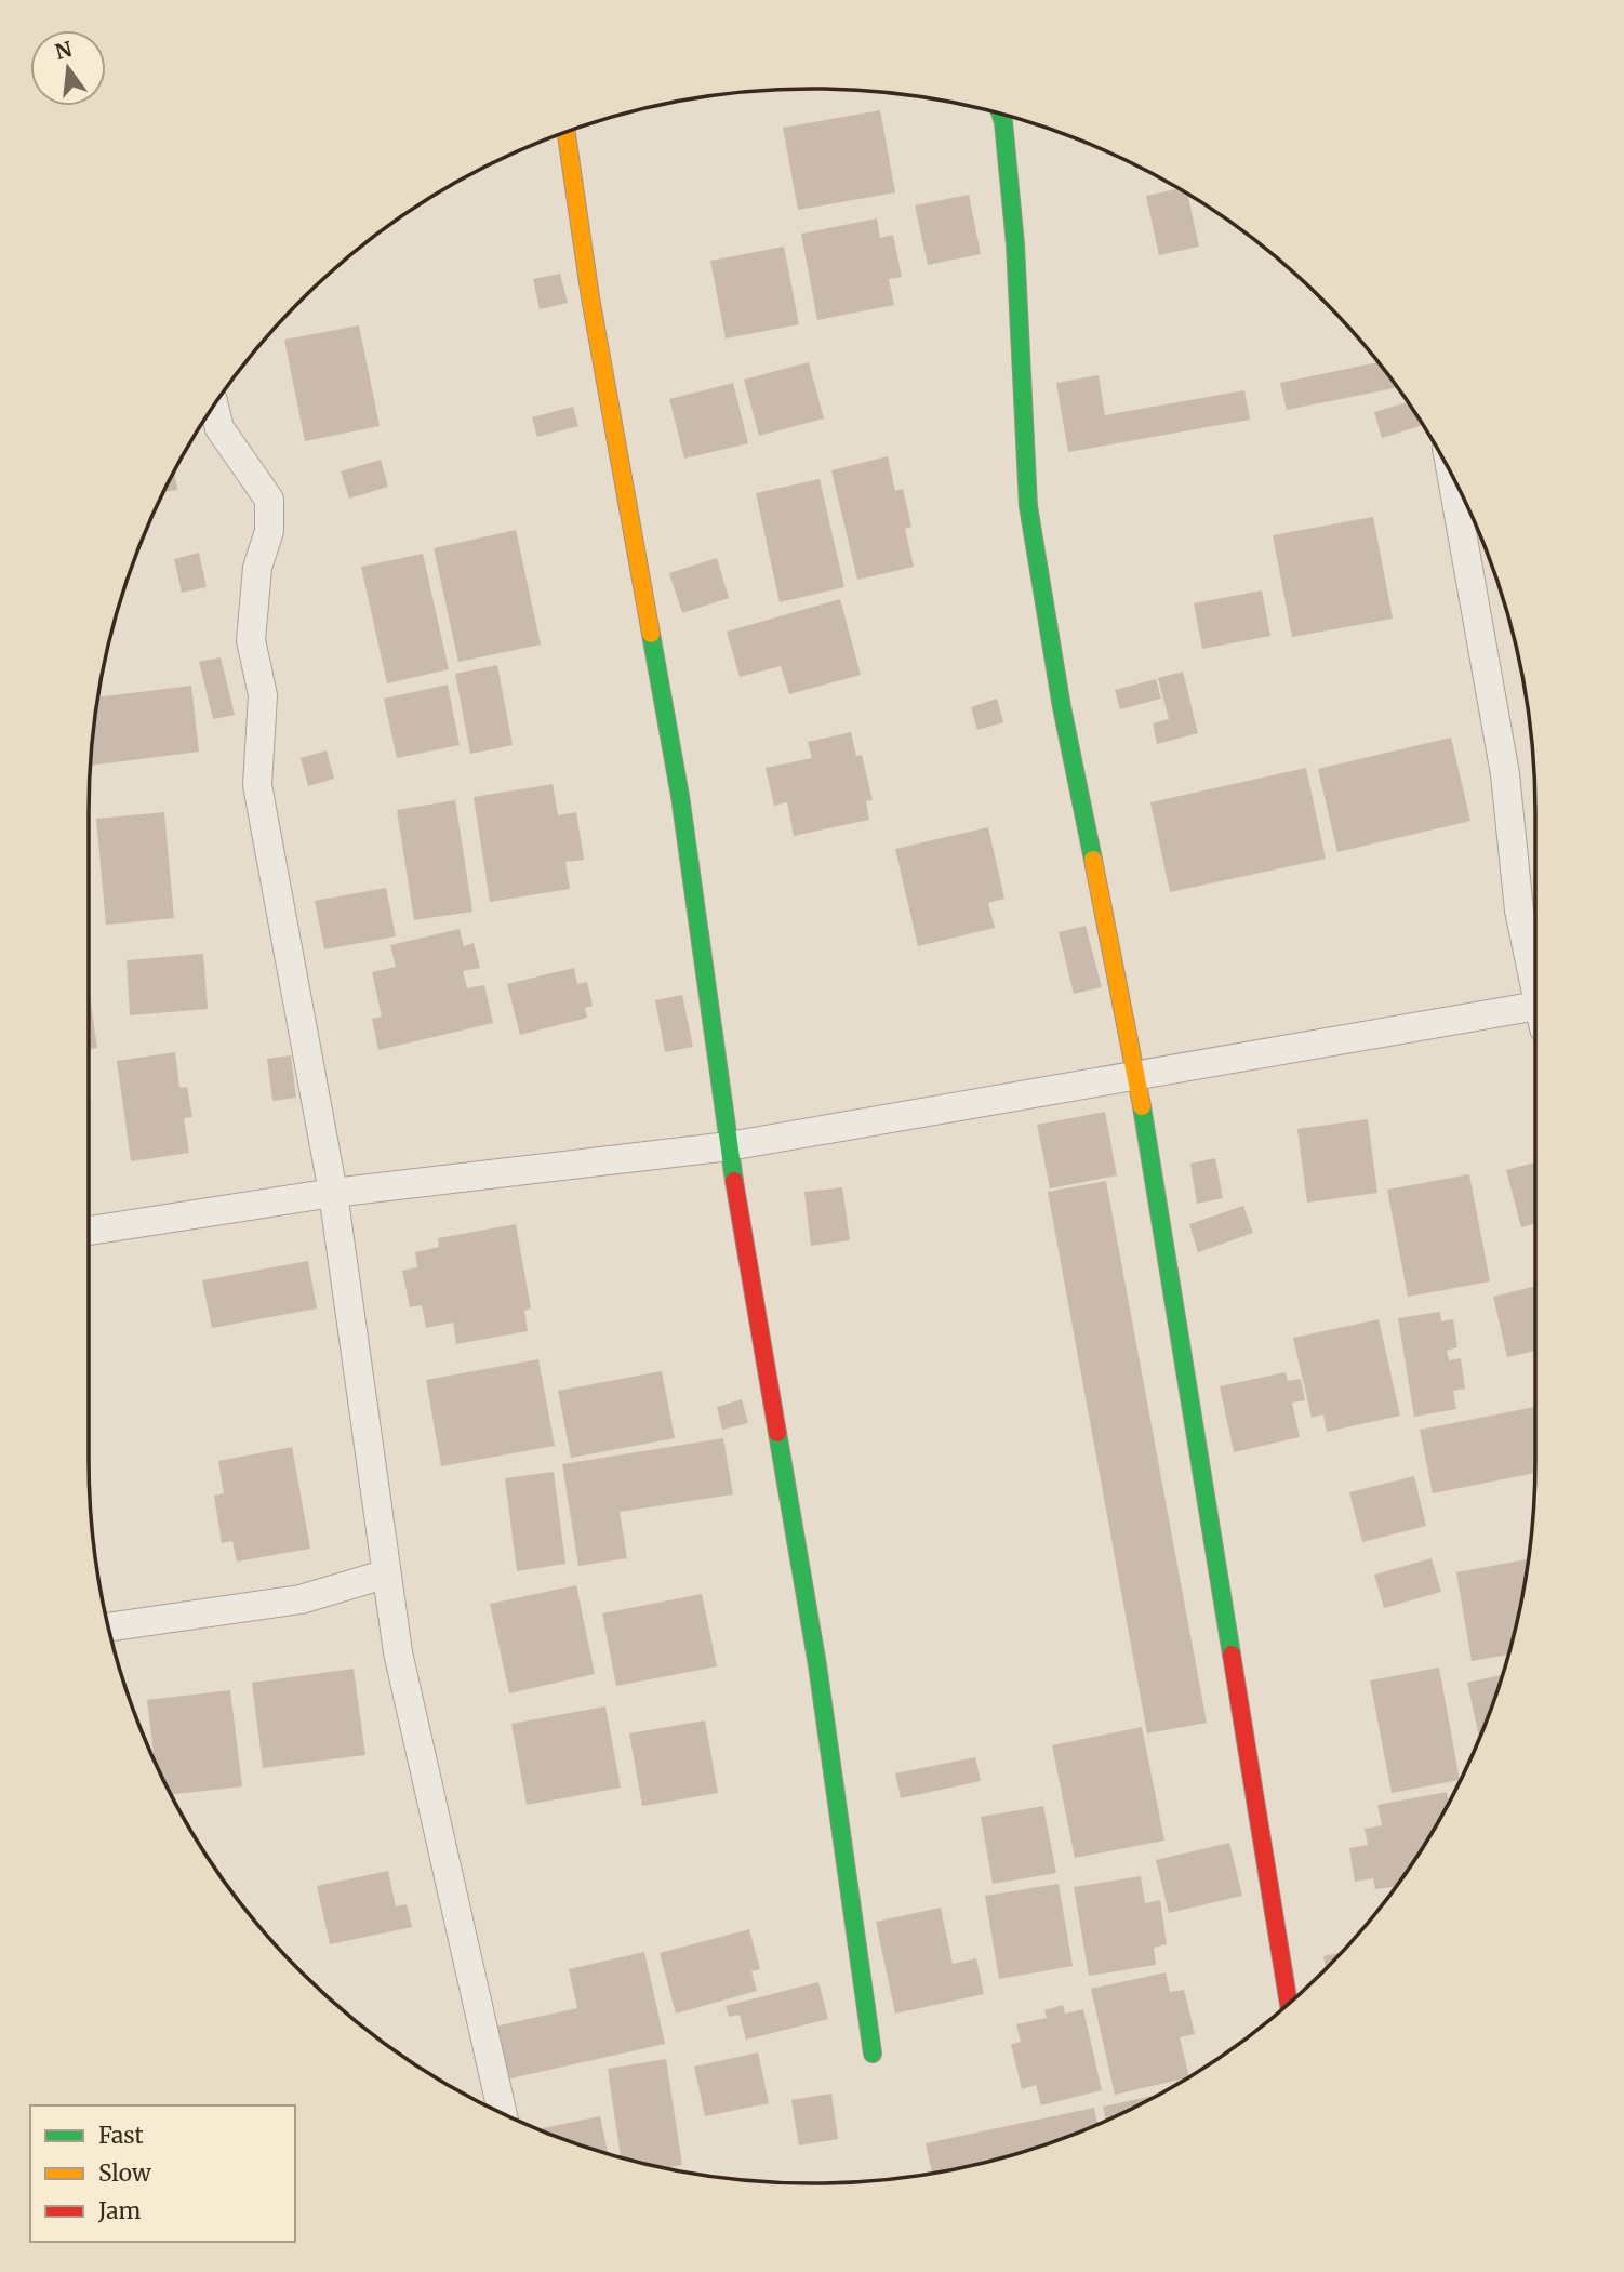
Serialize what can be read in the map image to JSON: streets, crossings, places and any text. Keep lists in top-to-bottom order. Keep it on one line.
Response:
{"legend":["Fast","Slow","Jam"],"north":"top"}
